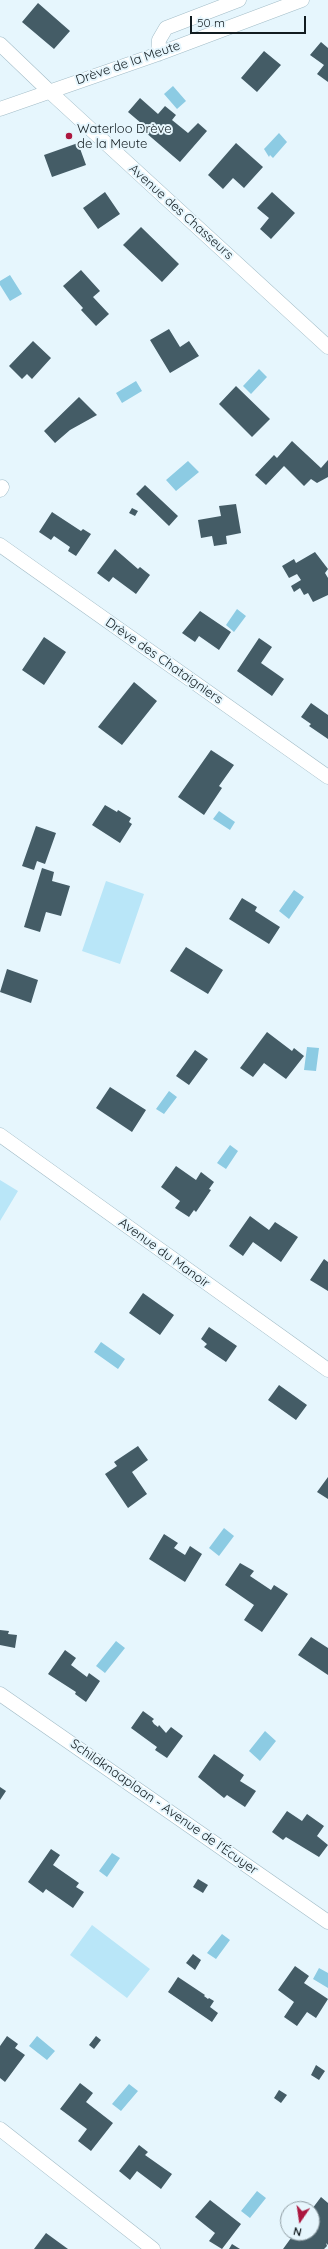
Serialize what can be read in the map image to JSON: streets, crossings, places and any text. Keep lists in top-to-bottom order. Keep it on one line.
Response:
{"streets":{"street":["Drève de la Meute","Avenue des Chasseurs","Drève des Chataigniers","Avenue du Manoir","Schildknaaplaan - Avenue de l'Écuyer"]},"crossings":[["Drève de la Meute","Avenue des Chasseurs"]],"places":["Waterloo Drève de la Meute"],"scale_bar":"50 m","north":"bottom"}
